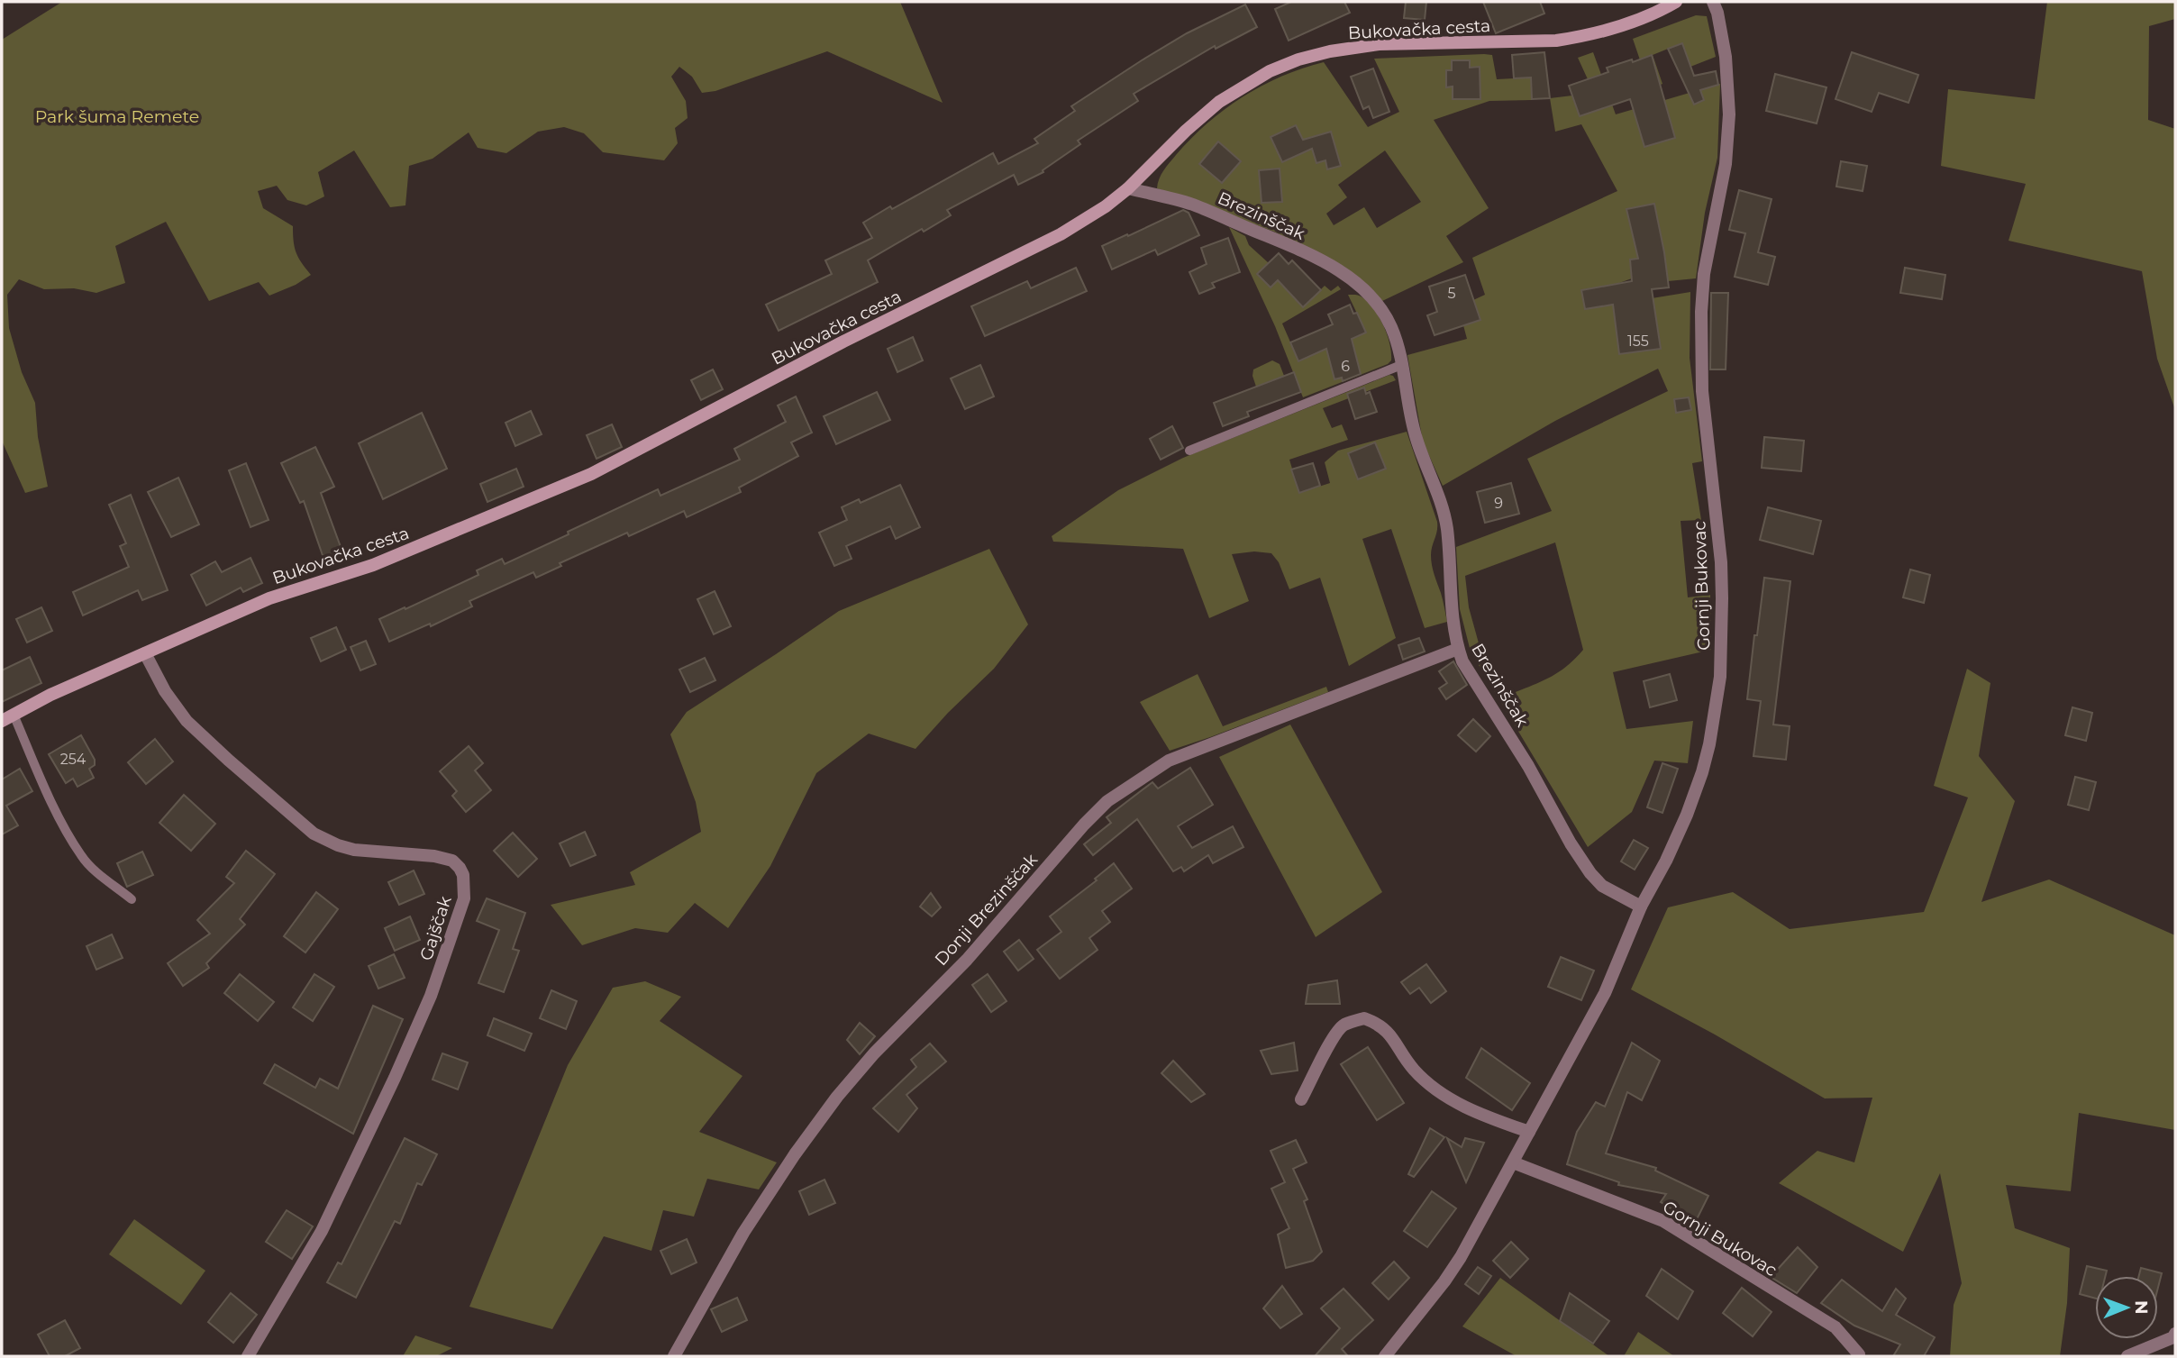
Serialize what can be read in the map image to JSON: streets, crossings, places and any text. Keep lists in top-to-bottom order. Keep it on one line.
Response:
{"streets":{"main road":["Bukovačka cesta"],"street":["Brezinščak","Gornji Bukovac","Donji Brezinščak","Gajščak"]},"crossings":[["Bukovačka cesta","Brezinščak"],["Bukovačka cesta","Gajščak"],["Brezinščak","Gornji Bukovac"],["Brezinščak","Donji Brezinščak"]],"parks":["Park šuma Remete"],"house_numbers":["5","155","6","9","254"],"north":"right"}
